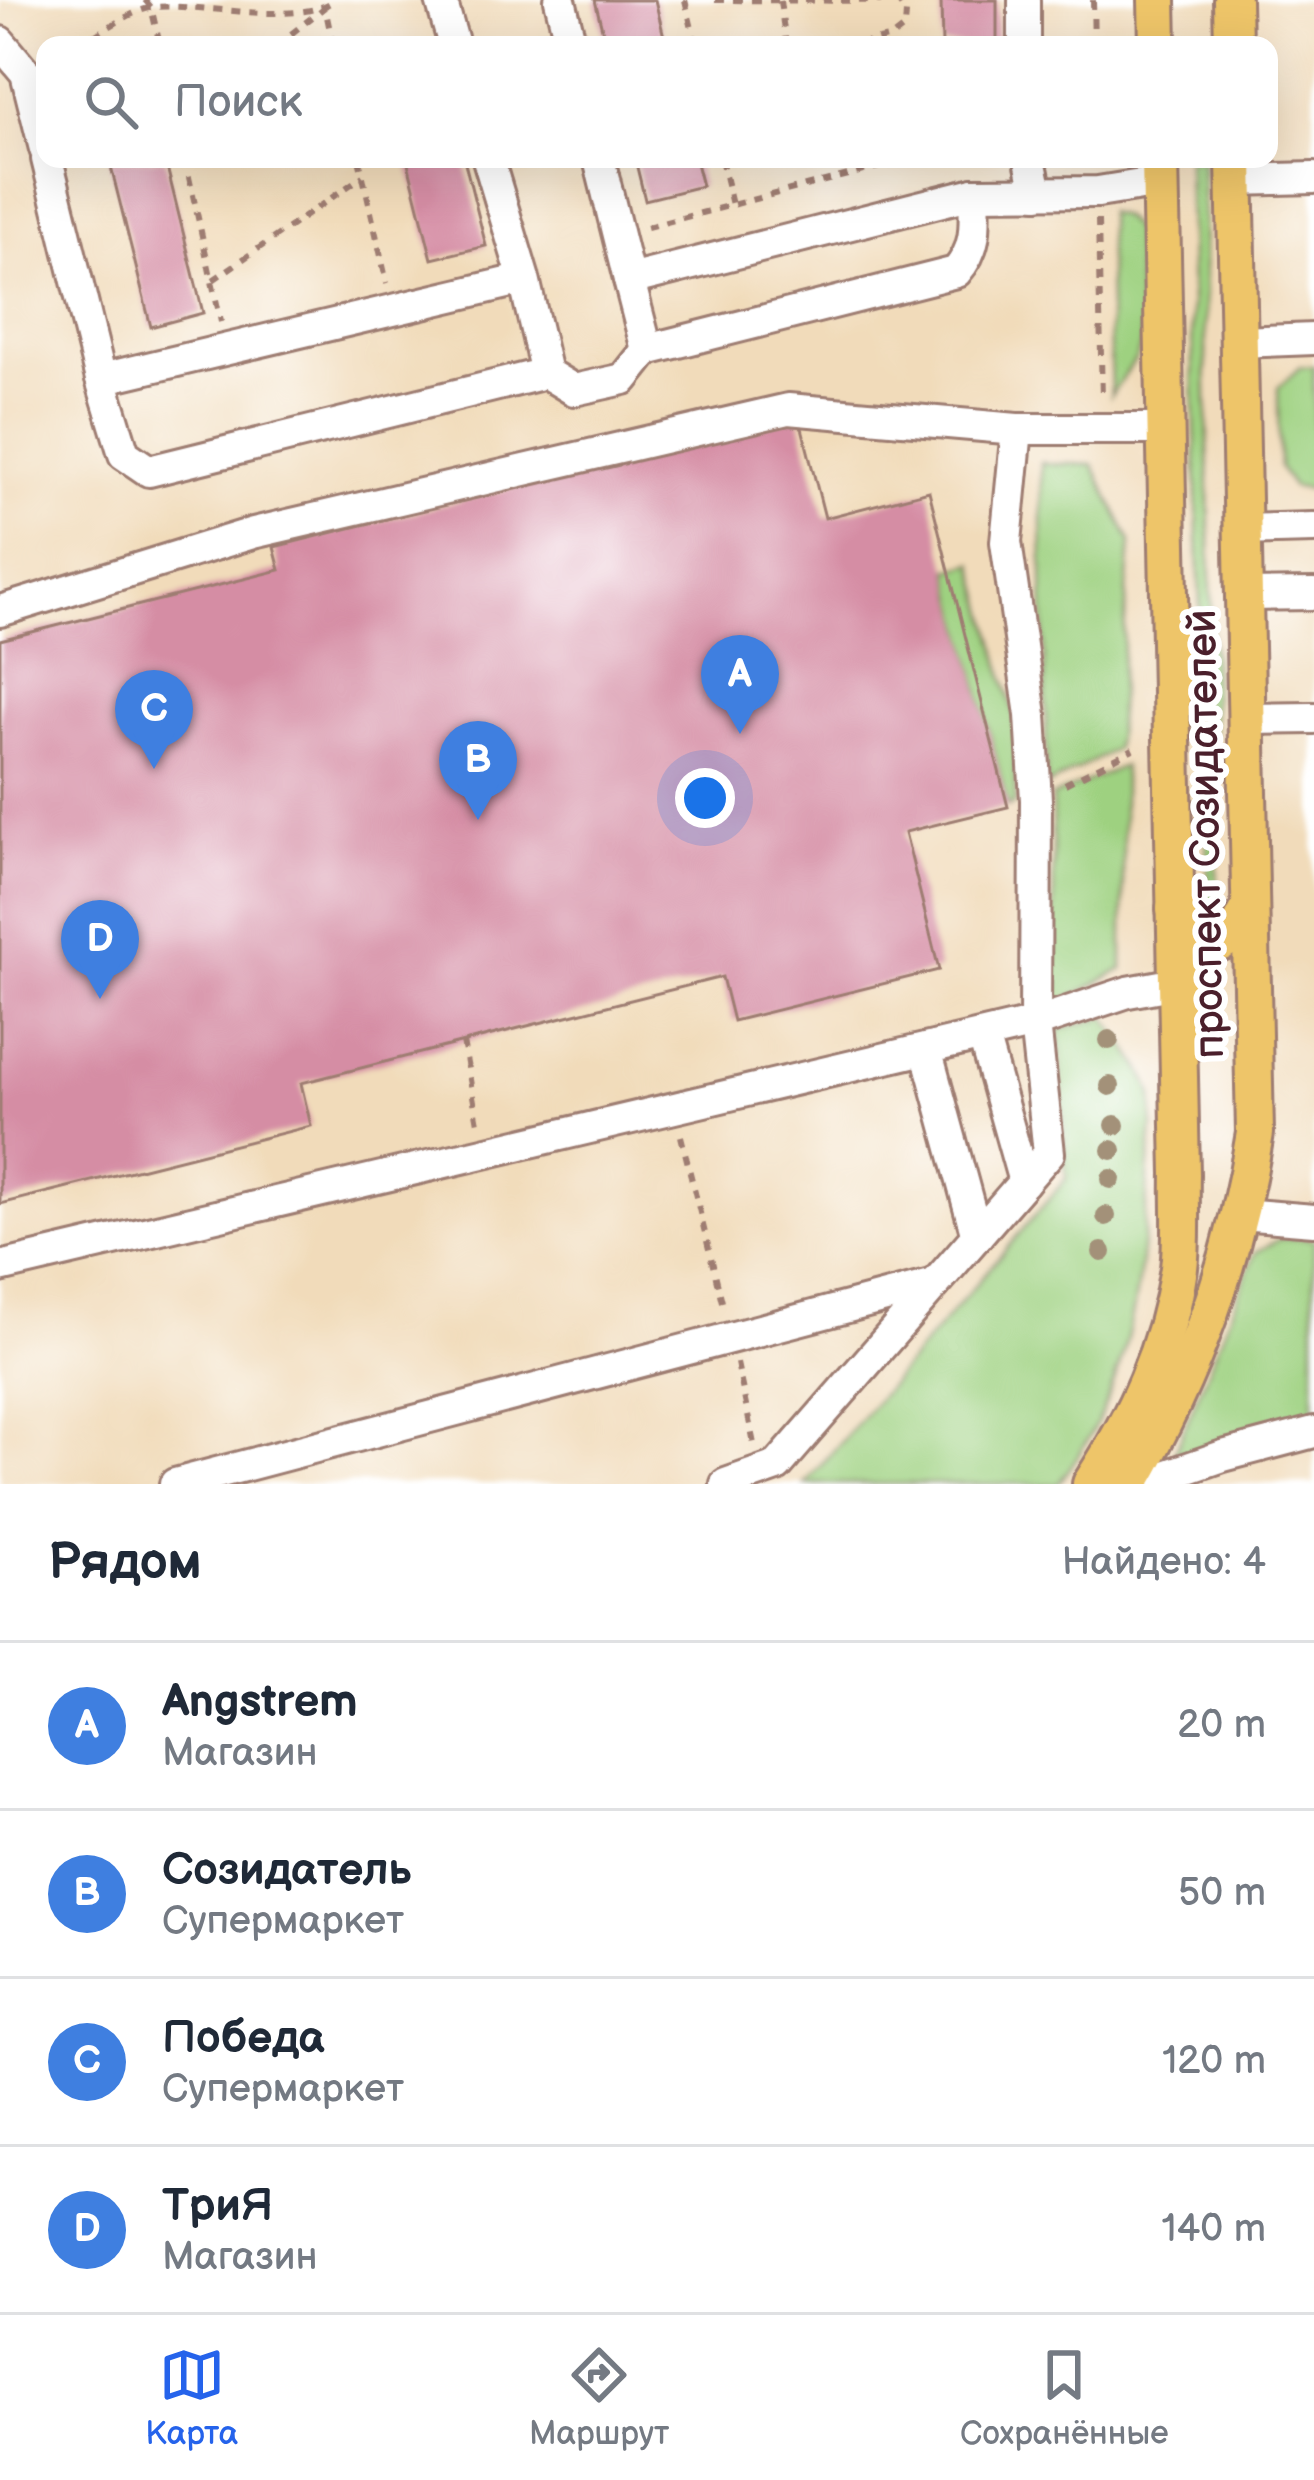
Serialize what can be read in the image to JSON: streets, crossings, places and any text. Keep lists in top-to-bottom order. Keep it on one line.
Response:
{"streets":{"main road":["проспект Созидателей"]},"page":{"search":"Поиск","pins":["A","C","B","D"],"heading":["Рядом","Найдено: 4"],"list":[{"mark":"A","name":"Angstrem","note":"Магазин","value":"20 m"},{"mark":"B","name":"Созидатель","note":"Супермаркет","value":"50 m"},{"mark":"C","name":"Победа","note":"Супермаркет","value":"120 m"},{"mark":"D","name":"ТриЯ","note":"Магазин","value":"140 m"}],"nav":["Карта","Маршрут","Сохранённые"]}}
